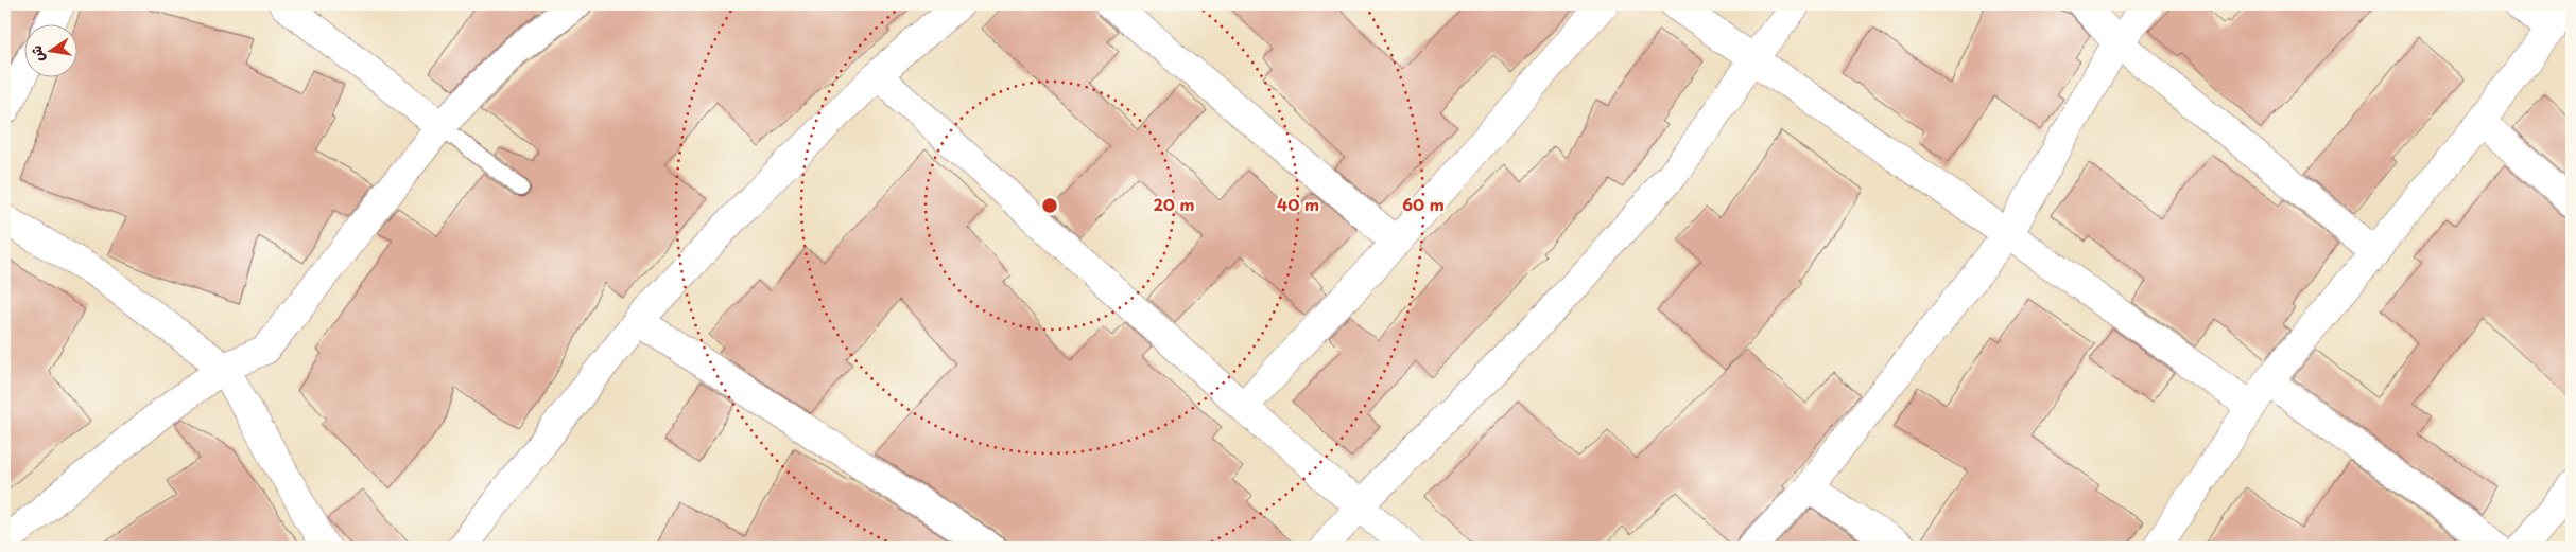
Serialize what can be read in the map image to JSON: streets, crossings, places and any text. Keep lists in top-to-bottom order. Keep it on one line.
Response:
{"north":"left","rings":["20 m","40 m","60 m"]}
